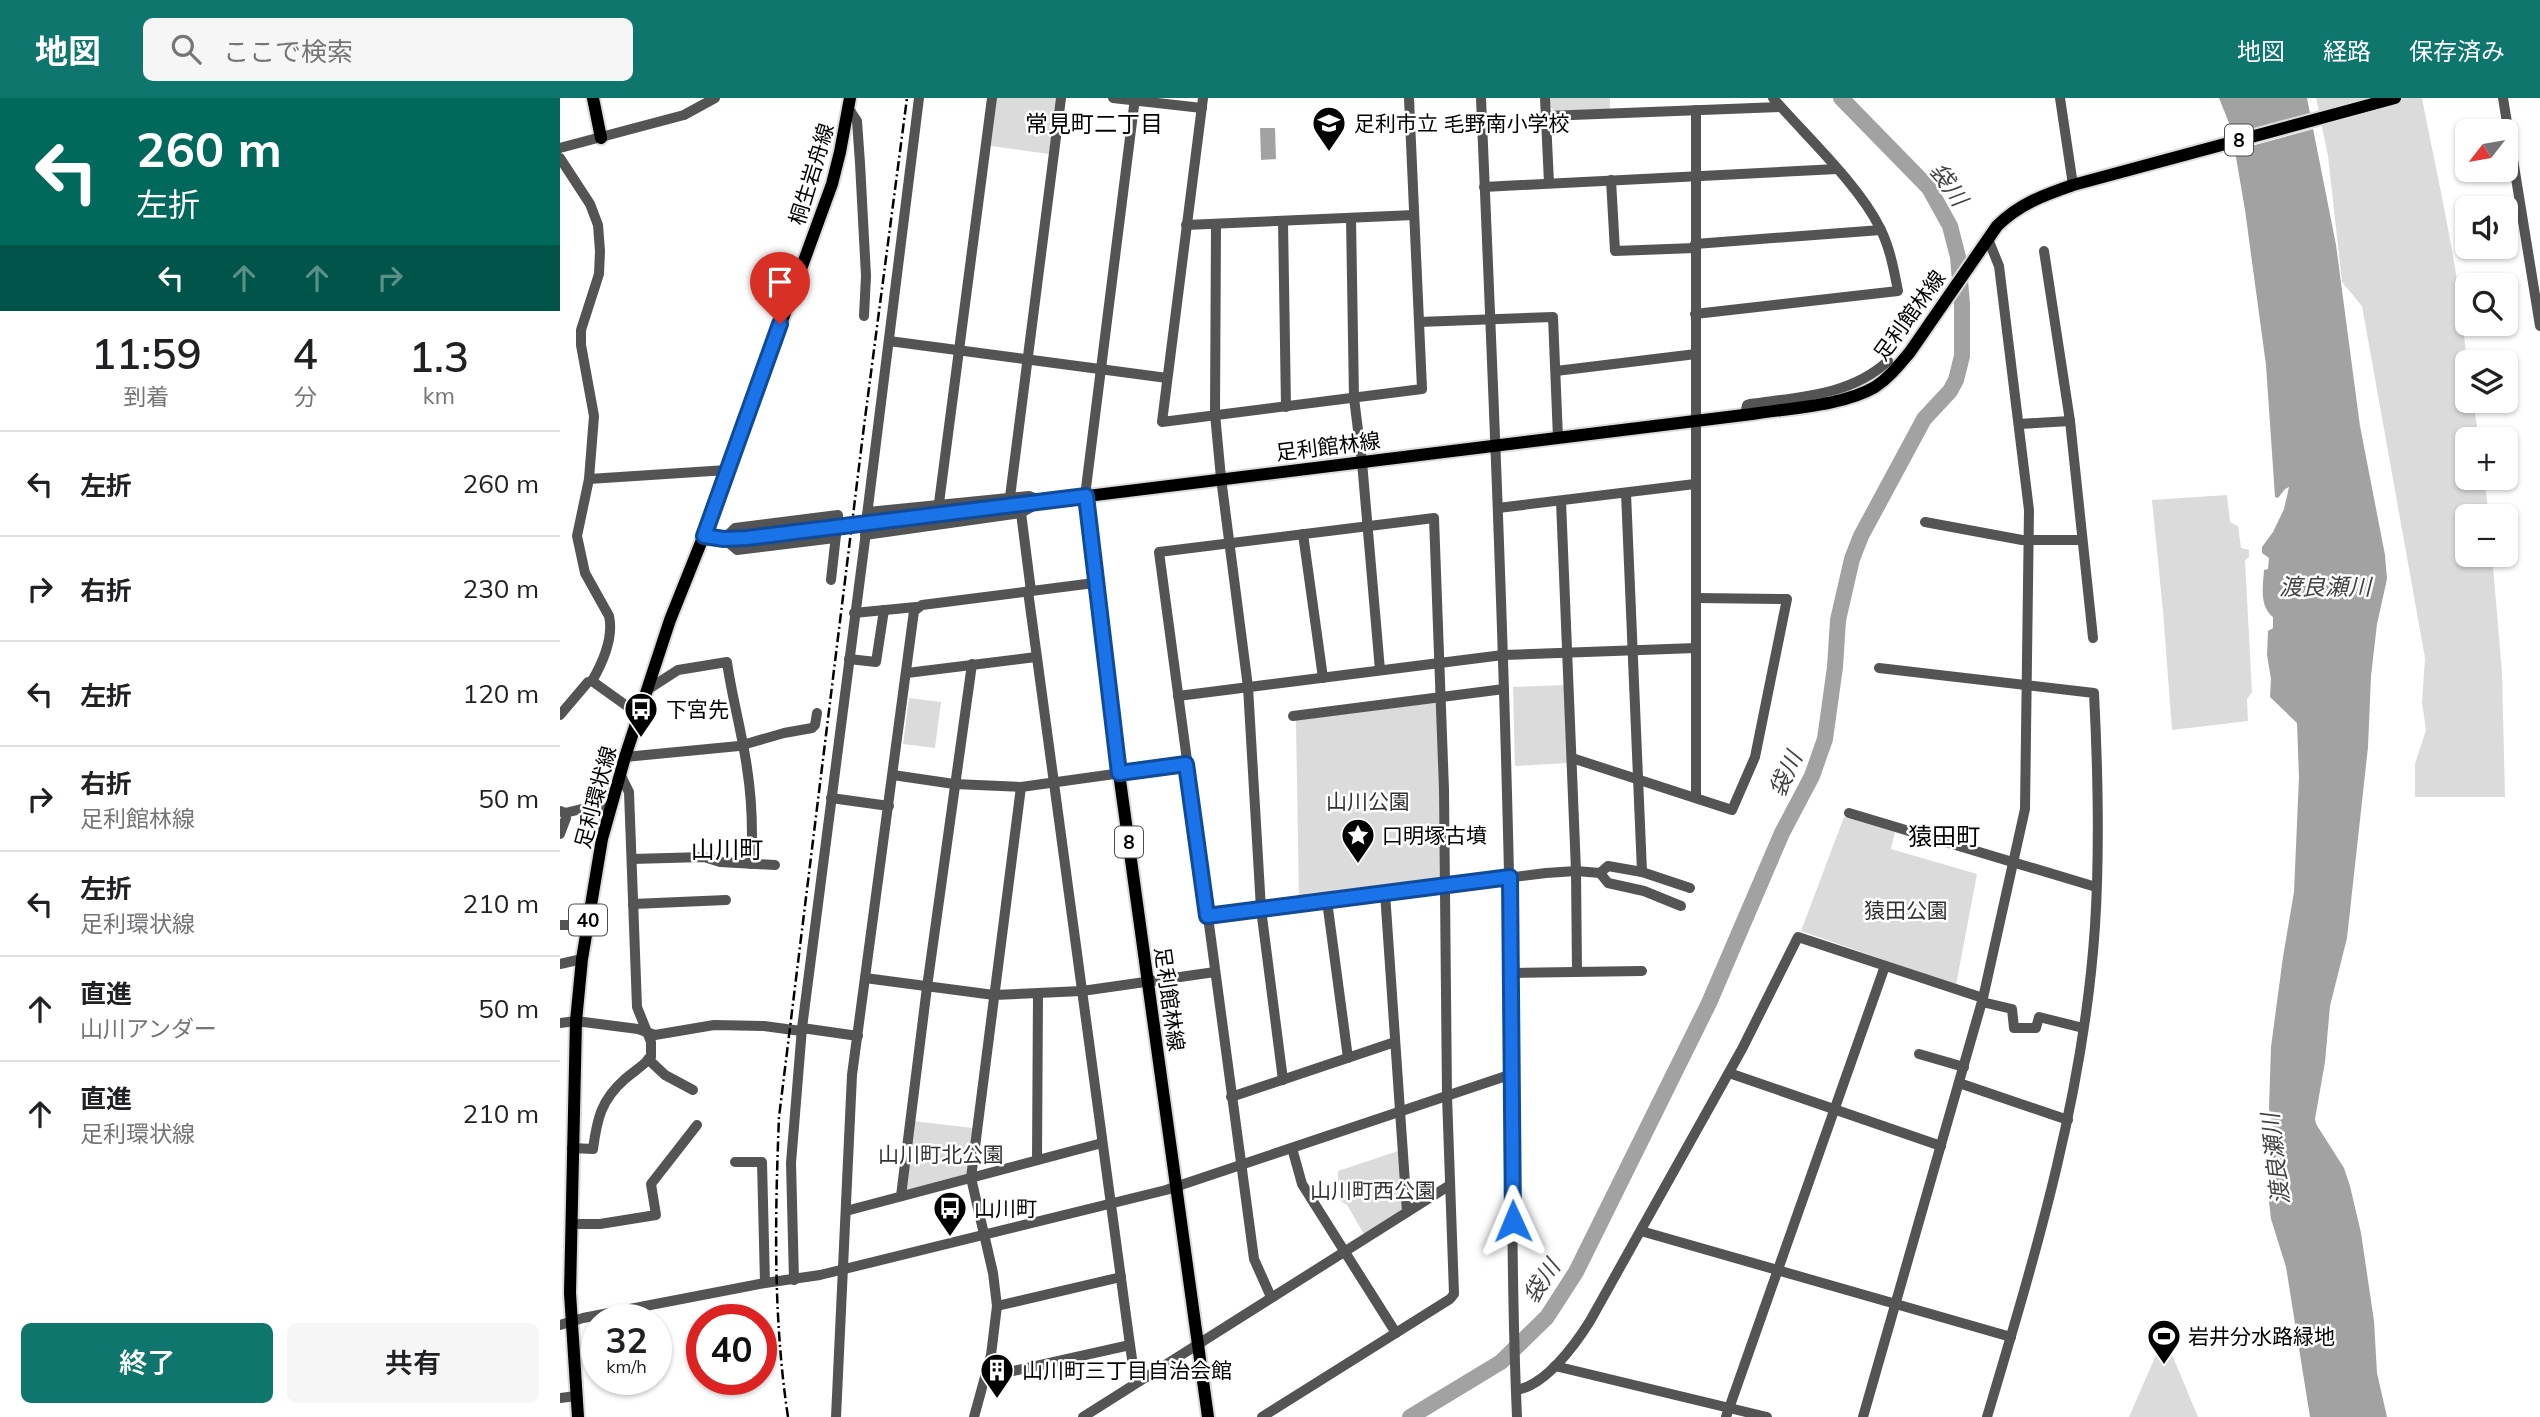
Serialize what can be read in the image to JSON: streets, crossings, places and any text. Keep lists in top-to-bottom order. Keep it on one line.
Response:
{"streets":{"main road":["8","桐生岩舟線","足利館林線","足利環状線","40"]},"crossings":[["桐生岩舟線","足利環状線"]],"districts":["常見町二丁目","猿田町","山川町"],"water":["袋川","渡良瀬川"],"parks":["山川公園","猿田公園","山川町北公園","山川町西公園"],"places":{"school or university":["足利市立 毛野南小学校"],"bus stop":["下宮先","山川町"],"place":["口明塚古墳"],"sports":["岩井分水路緑地"],"building":["山川町三丁目自治会館"]},"north":"bottom left","page":{"header":"地図","search":"ここで検索","nav":["地図","経路","保存済み"],"turn":["260 m","左折"],"map_buttons":["+","−"],"eta":["11:59","到着","4","分","1.3","km"],"list":[{"name":"左折","value":"260 m"},{"name":"右折","value":"230 m"},{"name":"左折","value":"120 m"},{"name":"右折","note":"足利館林線","value":"50 m"},{"name":"左折","note":"足利環状線","value":"210 m"},{"name":"直進","note":"山川アンダー","value":"50 m"},{"name":"直進","note":"足利環状線","value":"210 m"}],"speed":"32 km/h","limit":"40","buttons":["終了","共有"]}}
